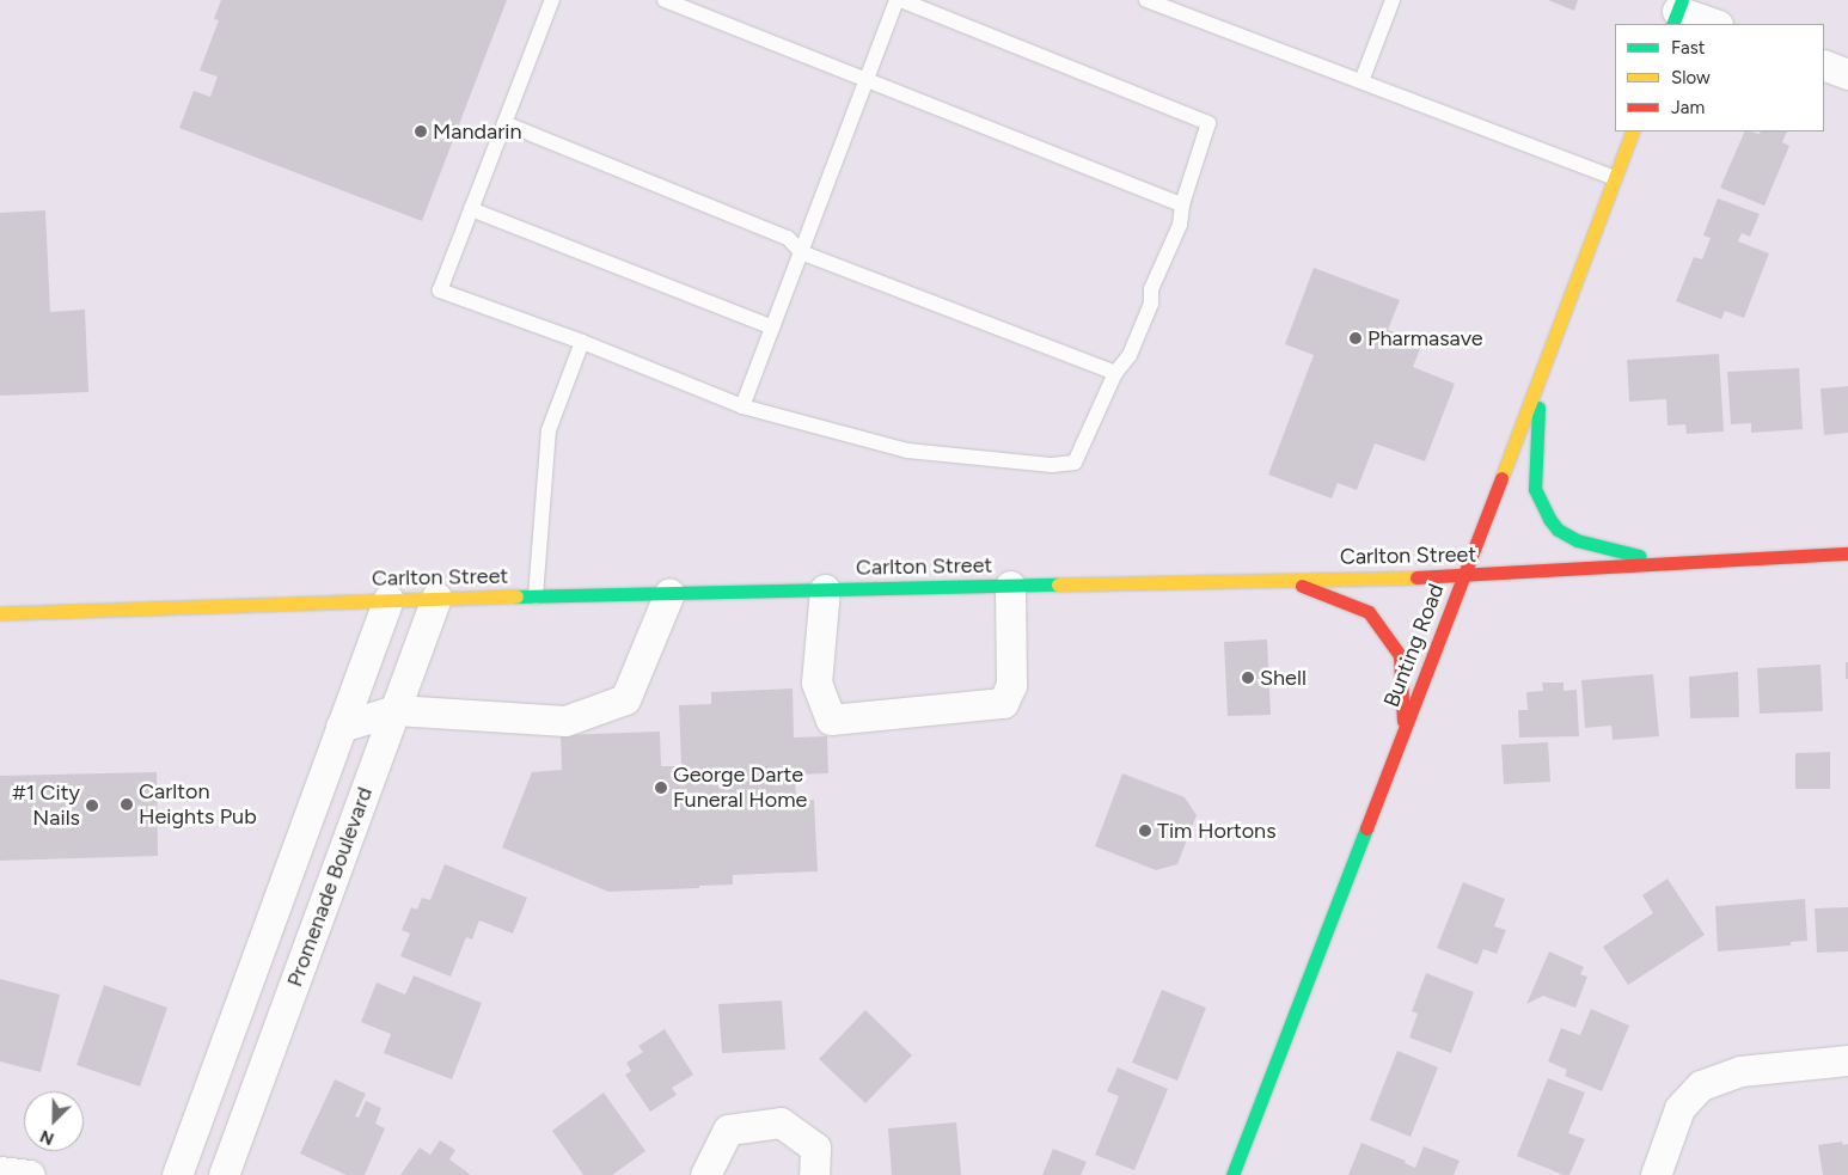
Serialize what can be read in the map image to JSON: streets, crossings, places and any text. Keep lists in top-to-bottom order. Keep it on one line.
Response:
{"streets":{"main road":["Carlton Street","Bunting Road"],"street":["Promenade Boulevard"]},"crossings":[["Carlton Street","Bunting Road"],["Carlton Street","Promenade Boulevard"]],"places":["Mandarin","Pharmasave","Shell","George Darte Funeral Home","Carlton Heights Pub","#1 City Nails","Tim Hortons"],"legend":["Fast","Slow","Jam"],"north":"bottom left"}
